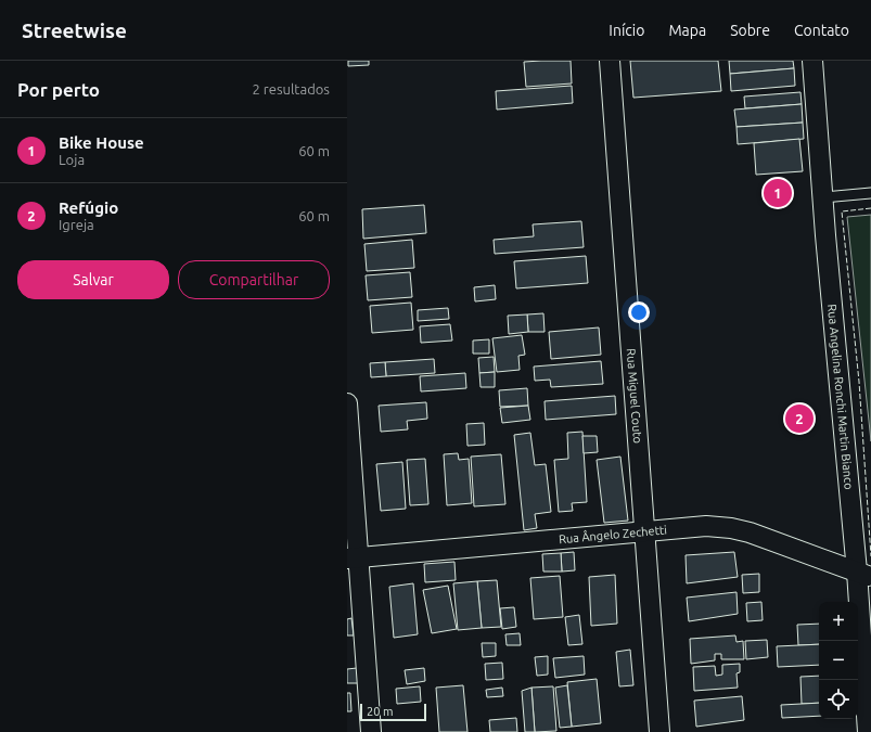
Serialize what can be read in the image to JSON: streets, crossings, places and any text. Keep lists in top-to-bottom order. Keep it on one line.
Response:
{"streets":{"street":["Rua Miguel Couto","Rua Angelina Ronchi Martin Bianco","Rua Ângelo Zechetti"]},"crossings":[["Rua Miguel Couto","Rua Ângelo Zechetti"],["Rua Angelina Ronchi Martin Bianco","Rua Ângelo Zechetti"]],"scale_bar":"20 m","page":{"header":"Streetwise","nav":["Início","Mapa","Sobre","Contato"],"heading":["Por perto","2 resultados"],"list":[{"mark":"1","name":"Bike House","note":"Loja","value":"60 m"},{"mark":"2","name":"Refúgio","note":"Igreja","value":"60 m"}],"pins":["1","2"],"buttons":["Salvar","Compartilhar"],"map_buttons":["+","−"],"scale":"20 m"}}
